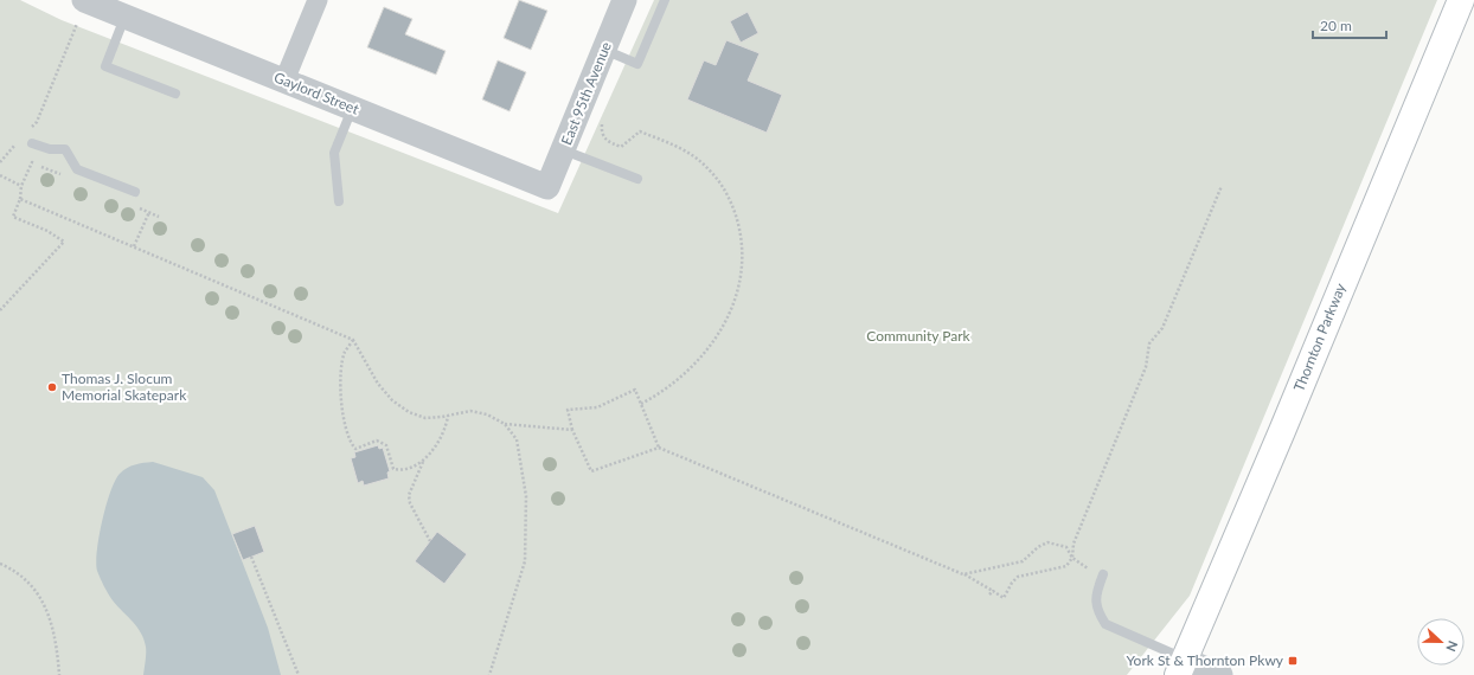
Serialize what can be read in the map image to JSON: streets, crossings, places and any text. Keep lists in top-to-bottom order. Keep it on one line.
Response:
{"streets":{"main road":["Thornton Parkway"],"street":["Gaylord Street","East 95th Avenue"]},"crossings":[["Gaylord Street","East 95th Avenue"]],"parks":["Community Park"],"places":{"other":["Thomas J. Slocum Memorial Skatepark"],"transit":["York St & Thornton Pkwy"]},"scale_bar":"20 m","north":"right"}
